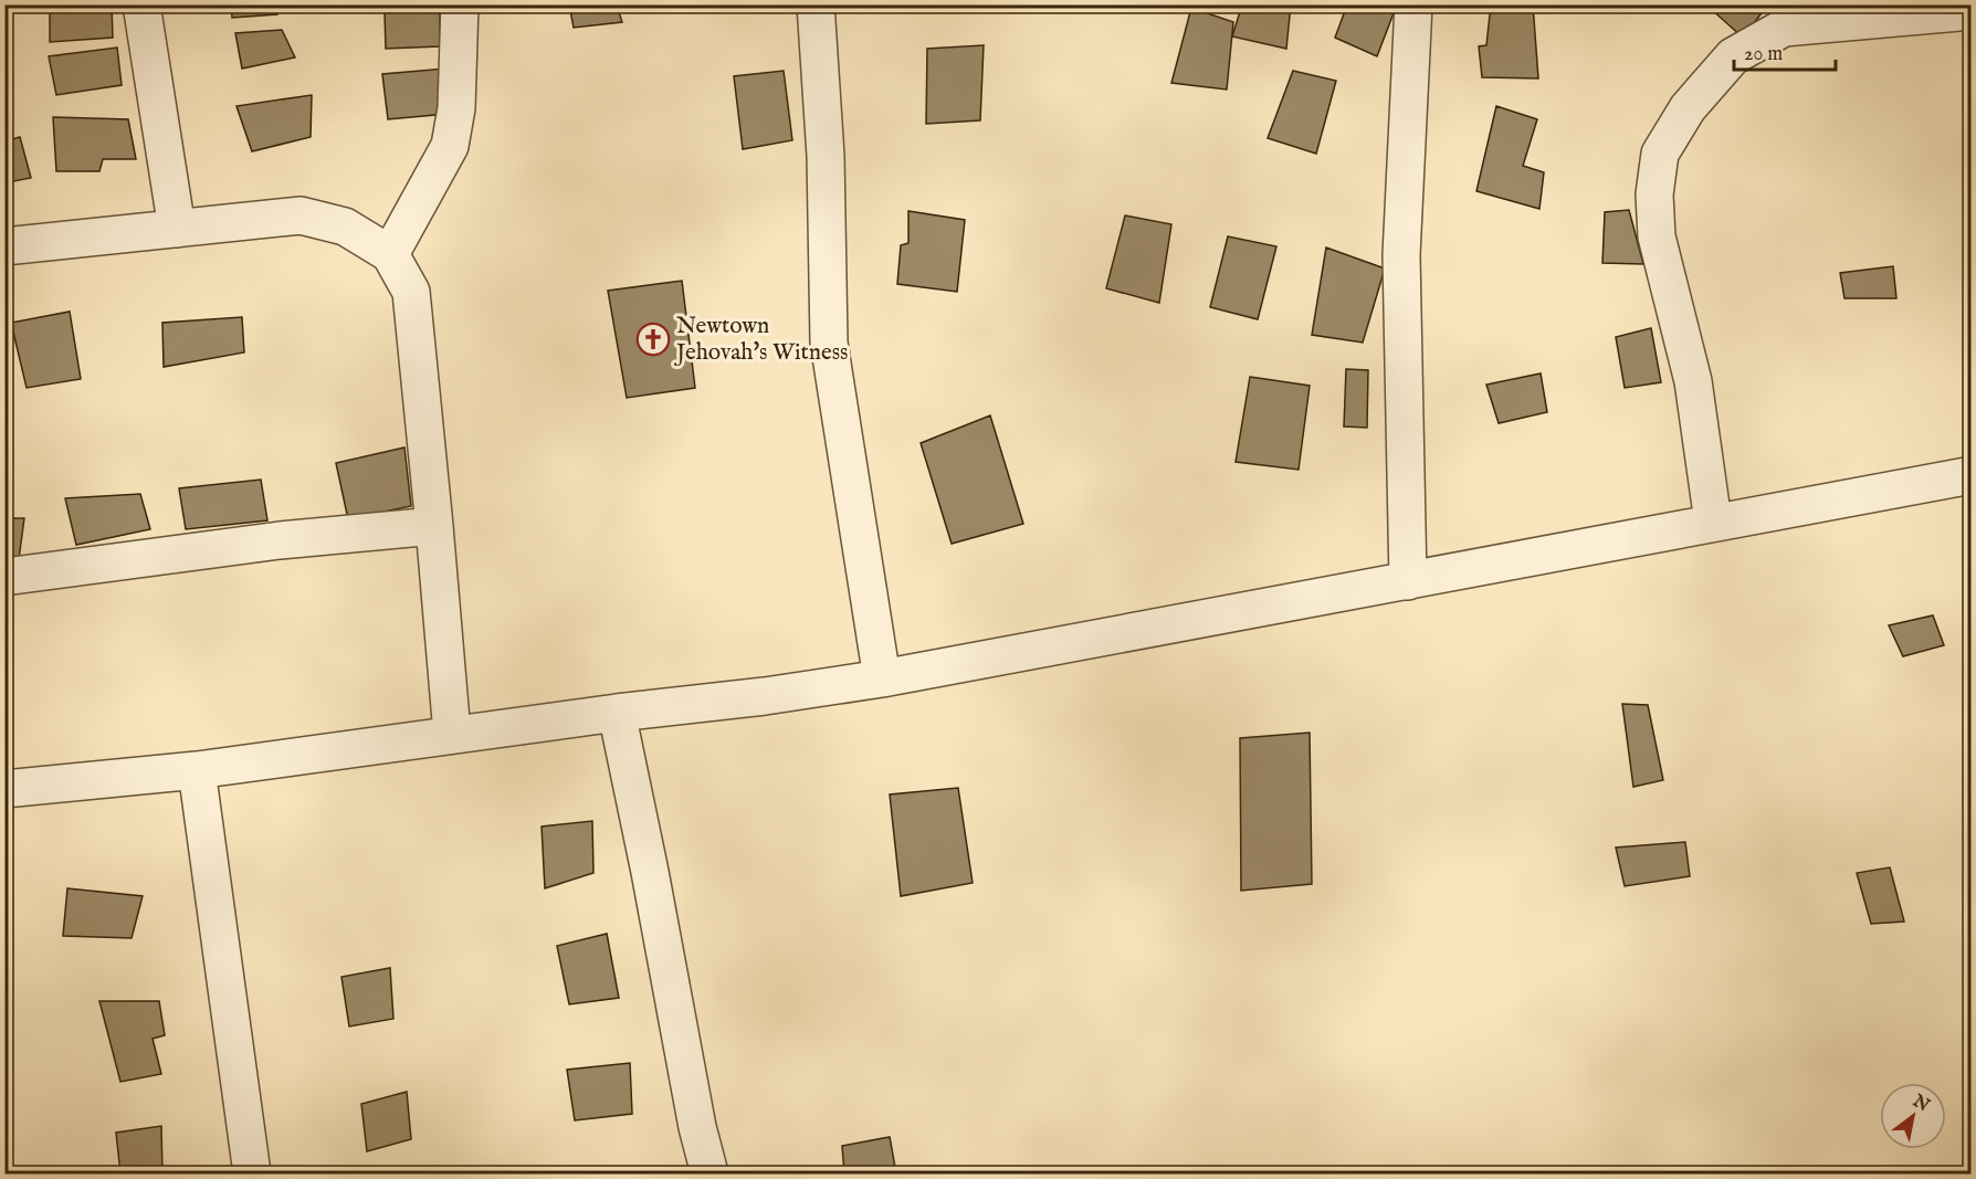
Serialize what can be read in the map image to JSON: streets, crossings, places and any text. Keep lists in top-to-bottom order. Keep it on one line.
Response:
{"places":{"church":["Newtown Jehovah's Witness"]},"scale_bar":"20 m","north":"top right"}
